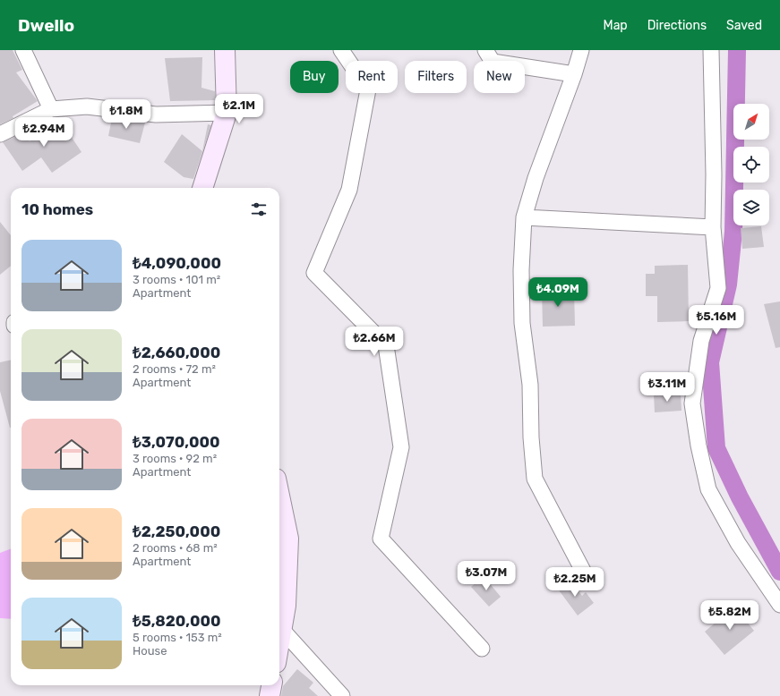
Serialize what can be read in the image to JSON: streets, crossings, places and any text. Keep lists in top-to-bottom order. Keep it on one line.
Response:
{"north":"top right","page":{"header":"Dwello","nav":["Map","Directions","Saved"],"chip":["Buy","Rent","Filters","New"],"price":["₺2.1M","₺1.8M","₺2.94M","₺4.09M","₺5.16M","₺2.66M","₺3.11M","₺3.07M","₺2.25M","₺5.82M"],"heading":"10 homes","list":[{"name":"₺4,090,000","note":"3 rooms · 101 m² · Apartment"},{"name":"₺2,660,000","note":"2 rooms · 72 m² · Apartment"},{"name":"₺3,070,000","note":"3 rooms · 92 m² · Apartment"},{"name":"₺2,250,000","note":"2 rooms · 68 m² · Apartment"},{"name":"₺5,820,000","note":"5 rooms · 153 m² · House"}]}}
